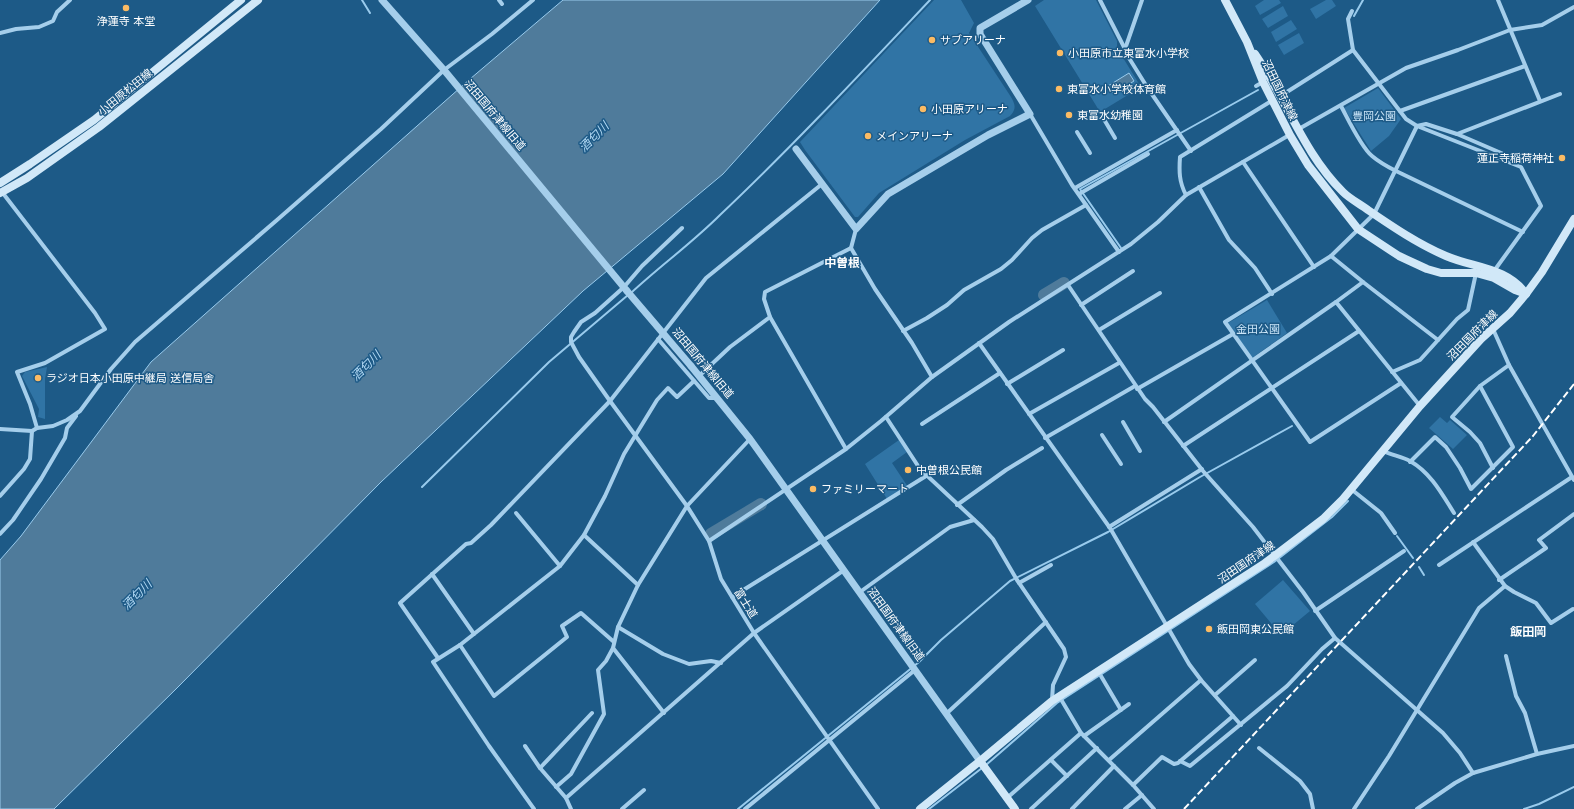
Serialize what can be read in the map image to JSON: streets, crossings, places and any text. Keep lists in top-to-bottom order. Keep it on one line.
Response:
{"streets":{"main road":["沼田国府津線","小田原松田線"],"street":["沼田国府津線旧道","富士道"]},"crossings":[["沼田国府津線","沼田国府津線旧道"],["沼田国府津線旧道","富士道"]],"districts":["中曽根","飯田岡"],"water":["酒匂川"],"parks":["豊岡公園","金田公園"],"places":["浄蓮寺 本堂","サブアリーナ","小田原市立東富水小学校","東富水小学校体育館","小田原アリーナ","東富水幼稚園","メインアリーナ","蓮正寺稲荷神社","ラジオ日本小田原中継局 送信局舎","中曽根公民館","ファミリーマート","飯田岡東公民館"]}
